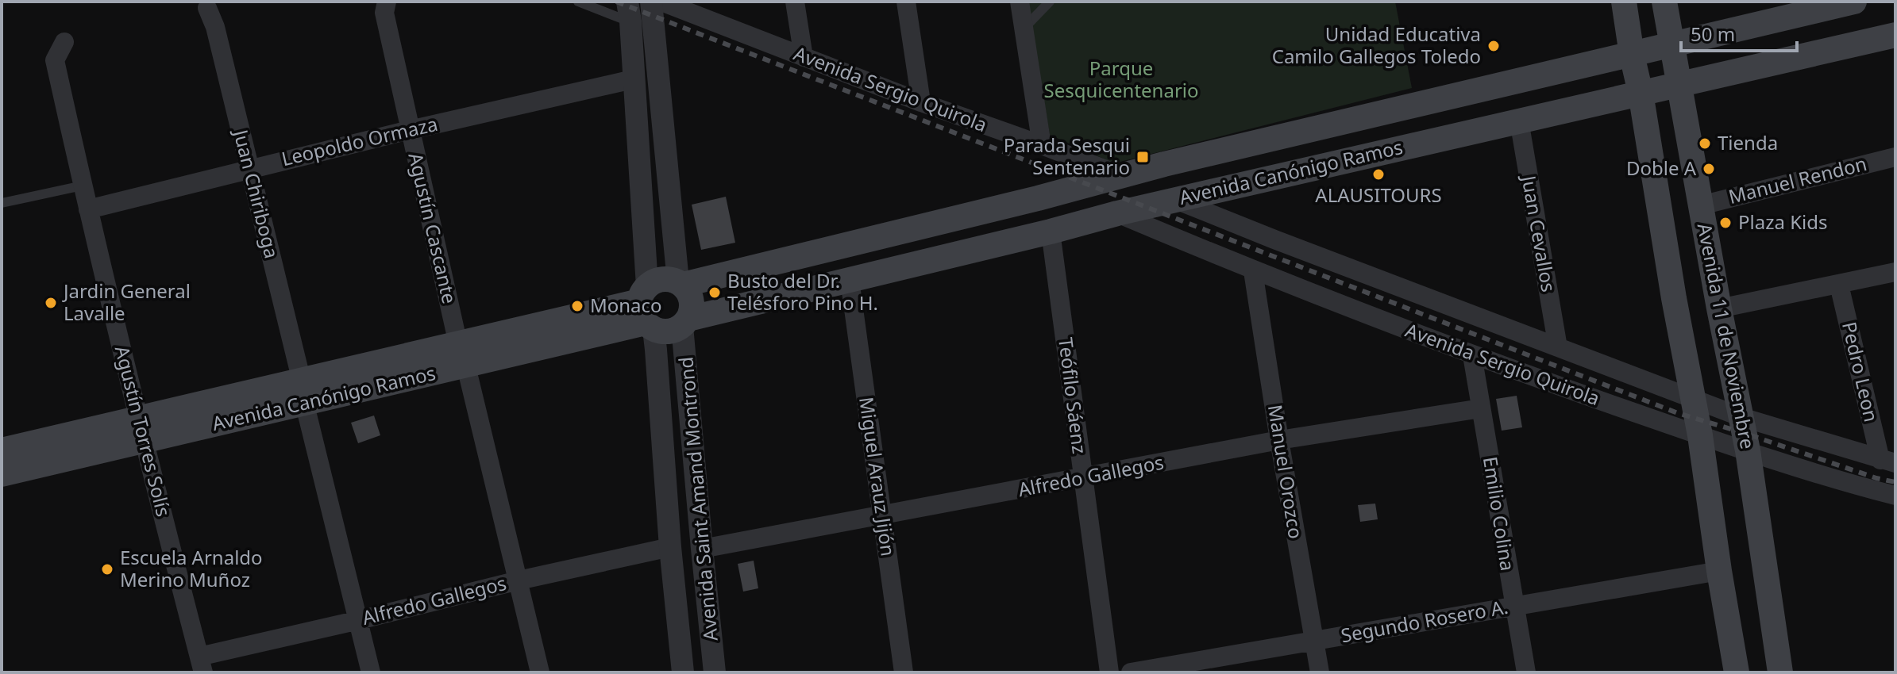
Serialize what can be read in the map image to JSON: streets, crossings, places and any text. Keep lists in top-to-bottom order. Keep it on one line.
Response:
{"streets":{"main road":["Avenida Canónigo Ramos","Avenida 11 de Noviembre"],"street":["Avenida Sergio Quirola","Leopoldo Ormaza","Manuel Rendon","Juan Chiriboga","Agustín Cascante","Juan Cevallos","Pedro Leon","Teófilo Sáenz","Agustín Torres Solís","Manuel Orozco","Miguel Arauz Jijón","Alfredo Gallegos","Avenida Saint Amand Montrond","Emilio Colina","Segundo Rosero A."]},"crossings":[["Avenida Sergio Quirola","Avenida Canónigo Ramos"],["Avenida Sergio Quirola","Juan Cevallos"],["Avenida Sergio Quirola","Avenida 11 de Noviembre"],["Avenida Sergio Quirola","Pedro Leon"],["Avenida Sergio Quirola","Manuel Orozco"],["Avenida Sergio Quirola","Emilio Colina"],["Leopoldo Ormaza","Juan Chiriboga"],["Leopoldo Ormaza","Agustín Cascante"],["Leopoldo Ormaza","Agustín Torres Solís"],["Leopoldo Ormaza","Avenida Saint Amand Montrond"],["Avenida Canónigo Ramos","Juan Chiriboga"],["Avenida Canónigo Ramos","Agustín Cascante"],["Avenida Canónigo Ramos","Juan Cevallos"],["Avenida Canónigo Ramos","Avenida 11 de Noviembre"],["Avenida Canónigo Ramos","Teófilo Sáenz"],["Avenida Canónigo Ramos","Agustín Torres Solís"],["Avenida Canónigo Ramos","Miguel Arauz Jijón"],["Avenida Canónigo Ramos","Avenida Saint Amand Montrond"],["Manuel Rendon","Avenida 11 de Noviembre"],["Juan Chiriboga","Alfredo Gallegos"],["Agustín Cascante","Alfredo Gallegos"],["Teófilo Sáenz","Alfredo Gallegos"],["Agustín Torres Solís","Alfredo Gallegos"],["Manuel Orozco","Alfredo Gallegos"],["Manuel Orozco","Segundo Rosero A."],["Miguel Arauz Jijón","Alfredo Gallegos"],["Alfredo Gallegos","Avenida Saint Amand Montrond"],["Alfredo Gallegos","Emilio Colina"],["Emilio Colina","Segundo Rosero A."]],"parks":["Parque Sesquicentenario"],"places":{"other":["Unidad Educativa Camilo Gallegos Toledo","Tienda","Doble A","ALAUSITOURS","Plaza Kids","Busto del Dr. Telésforo Pino H.","Jardin General Lavalle","Monaco","Escuela Arnaldo Merino Muñoz"],"transit":["Parada Sesqui Sentenario"]},"scale_bar":"50 m"}
